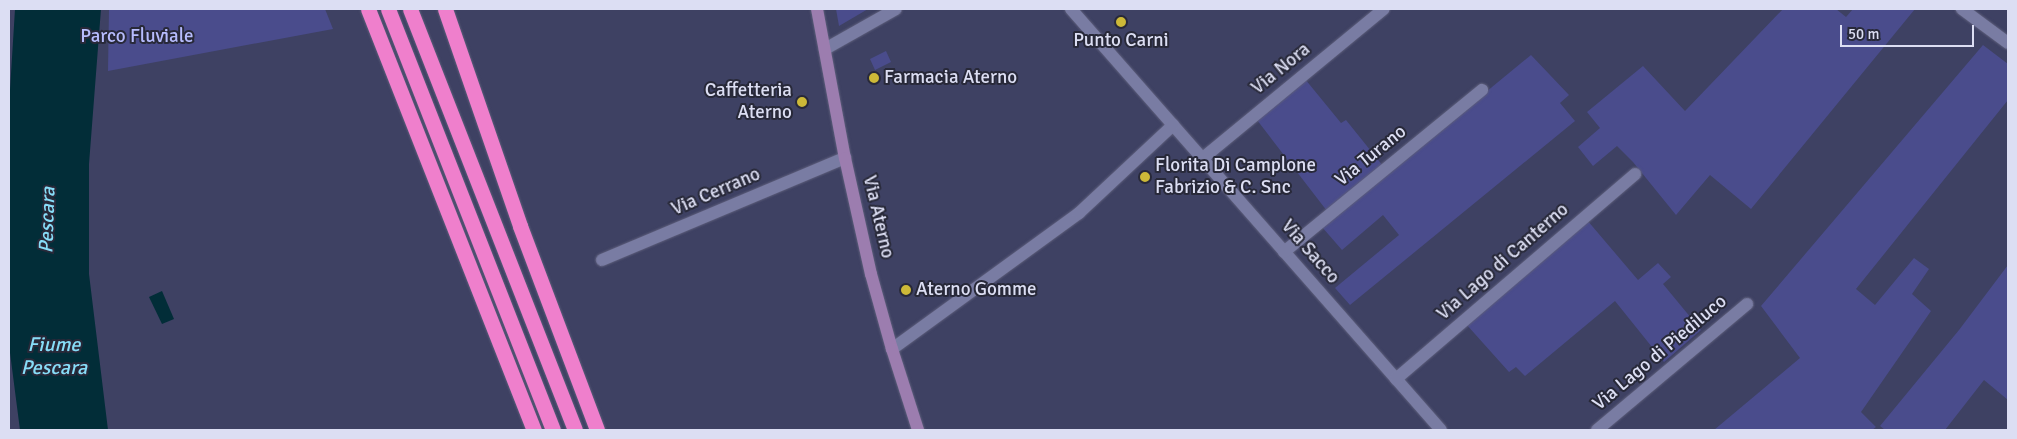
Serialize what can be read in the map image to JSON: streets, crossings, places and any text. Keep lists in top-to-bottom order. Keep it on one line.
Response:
{"streets":{"street":["Via Nora","Via Turano","Via Cerrano","Via Aterno","Via Sacco","Via Lago di Canterno","Via Lago di Piediluco"]},"crossings":[["Via Nora","Via Sacco"],["Via Turano","Via Sacco"],["Via Cerrano","Via Aterno"],["Via Sacco","Via Lago di Canterno"]],"water":["Pescara","Fiume Pescara"],"parks":["Parco Fluviale"],"places":["Punto Carni","Farmacia Aterno","Caffetteria Aterno","Florita Di Camplone Fabrizio & C. Snc","Aterno Gomme"],"scale_bar":"50 m"}
